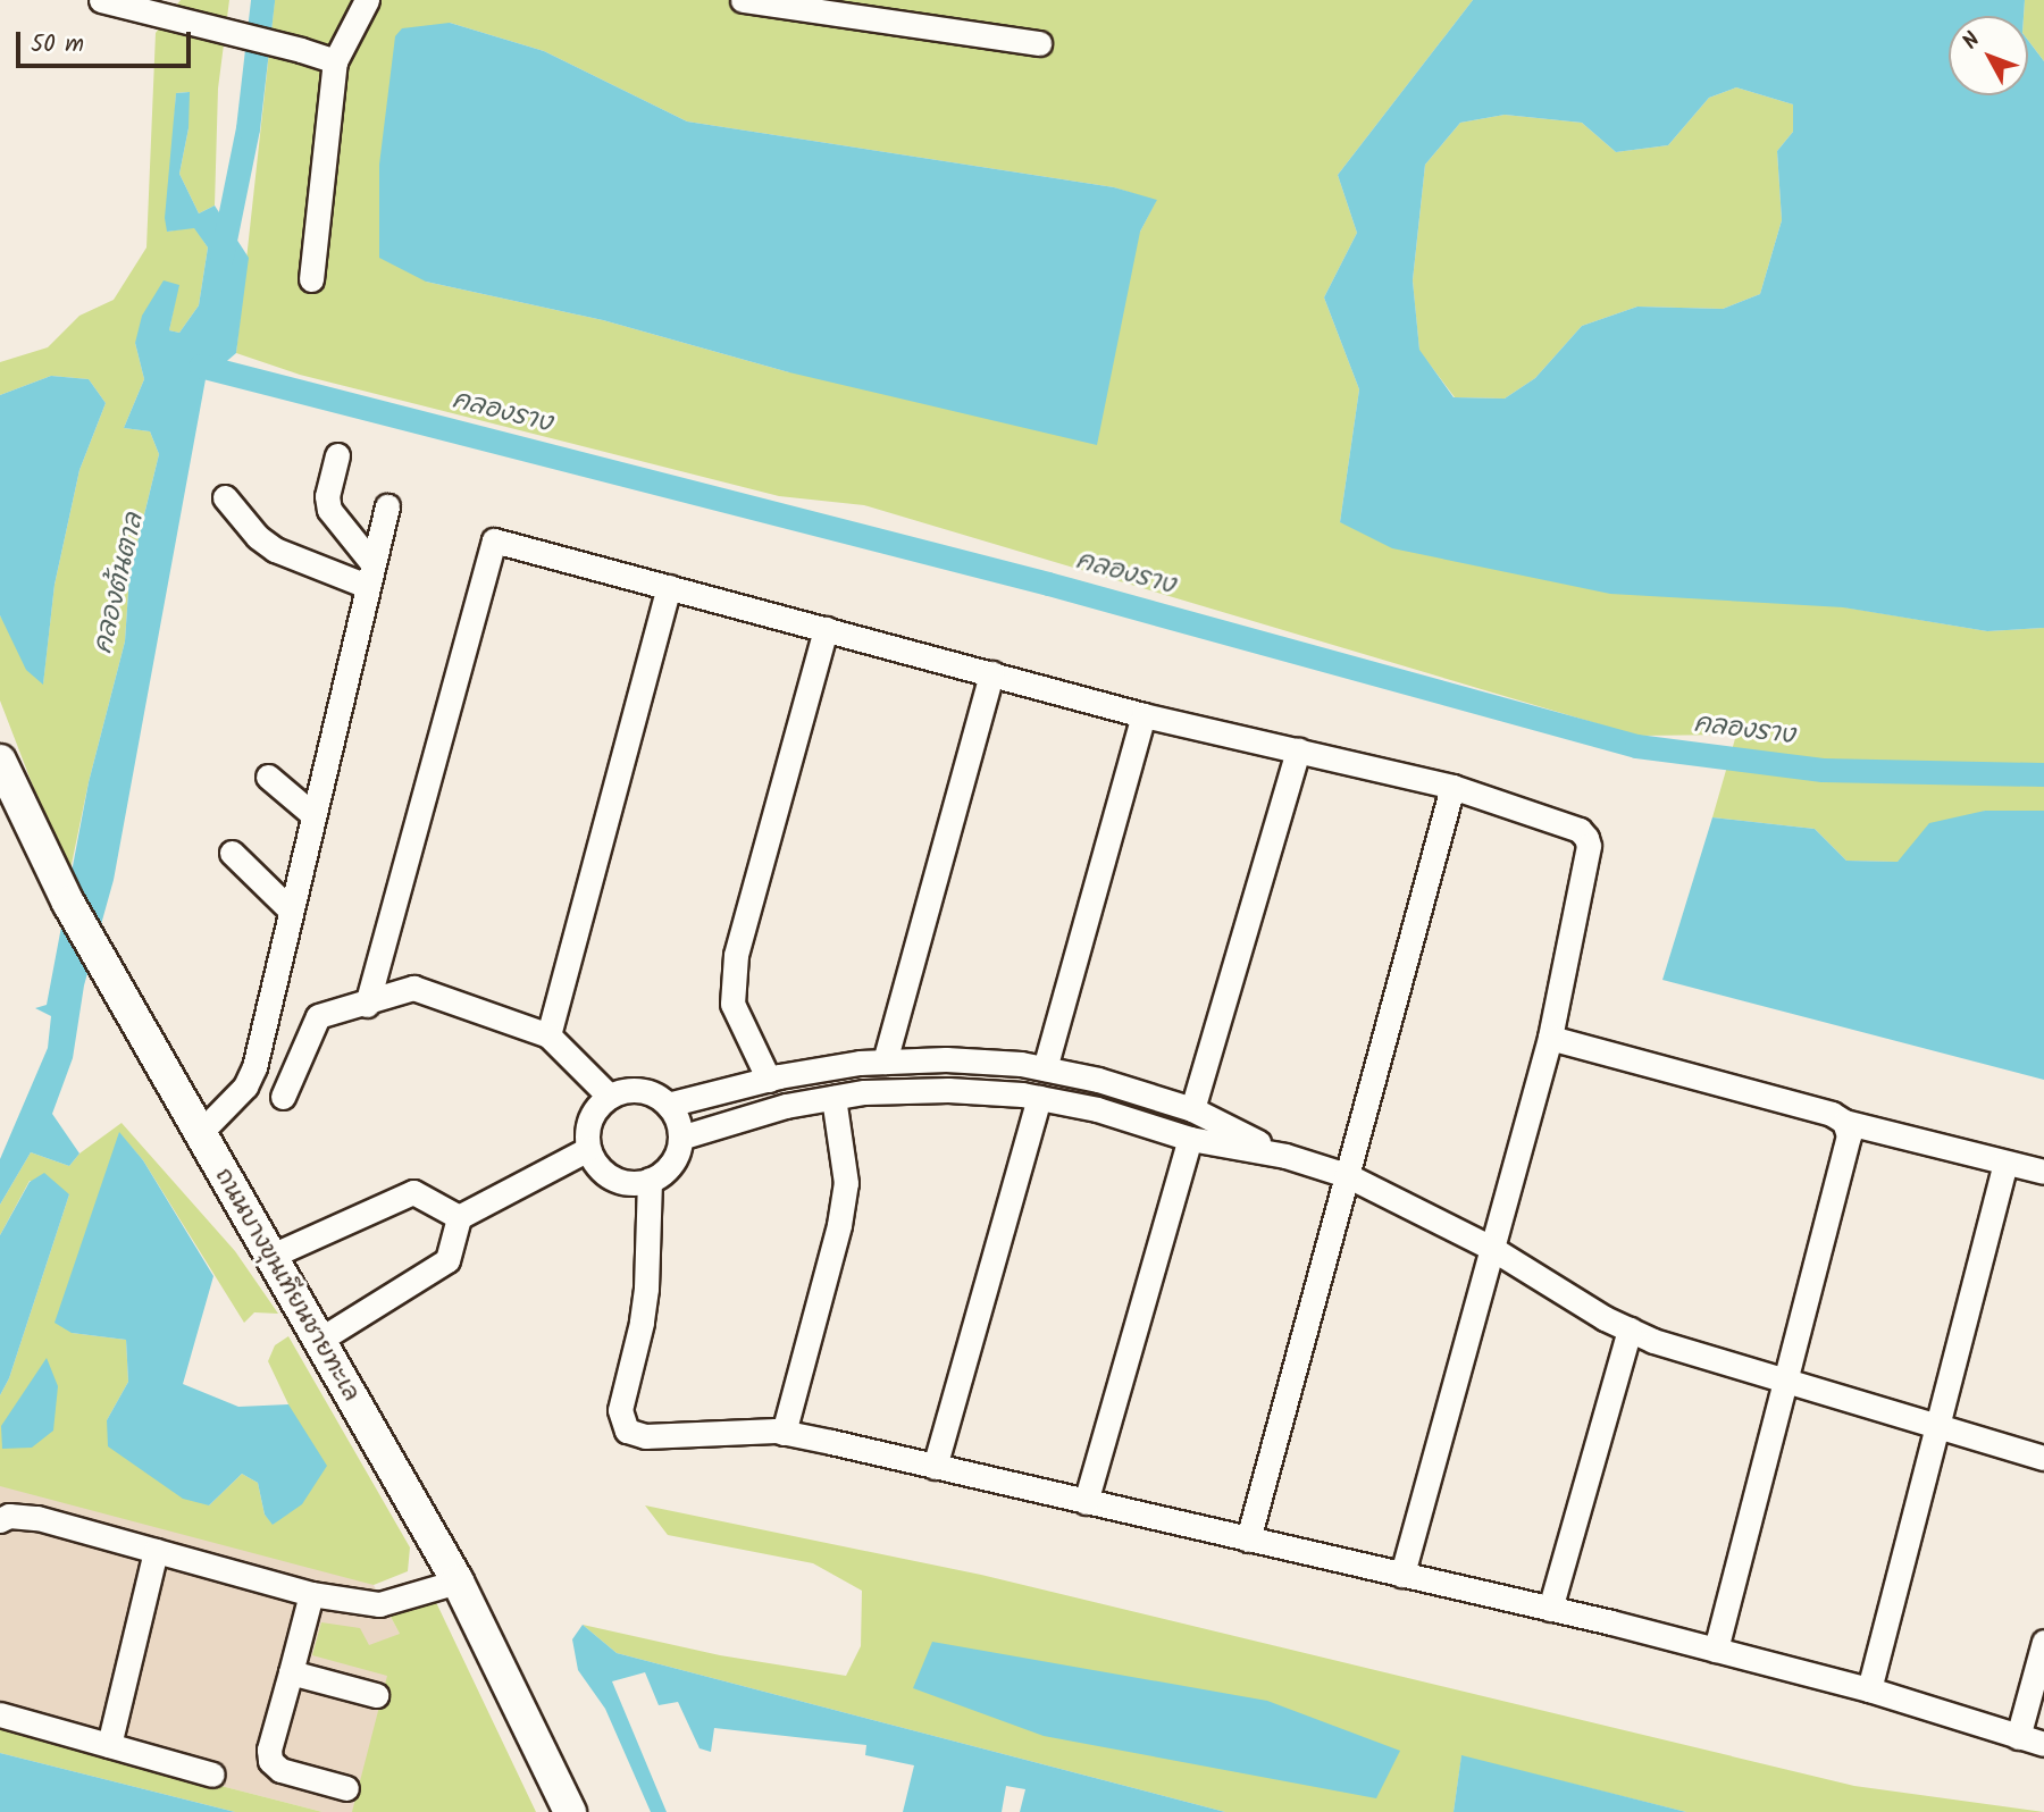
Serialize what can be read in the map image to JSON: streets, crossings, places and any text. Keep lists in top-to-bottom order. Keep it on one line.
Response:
{"streets":{"main road":["ถนนบางขุนเทียนชายทะเล"]},"water":["คลองราง","คลองต้นตาล"],"scale_bar":"50 m","north":"top left"}
